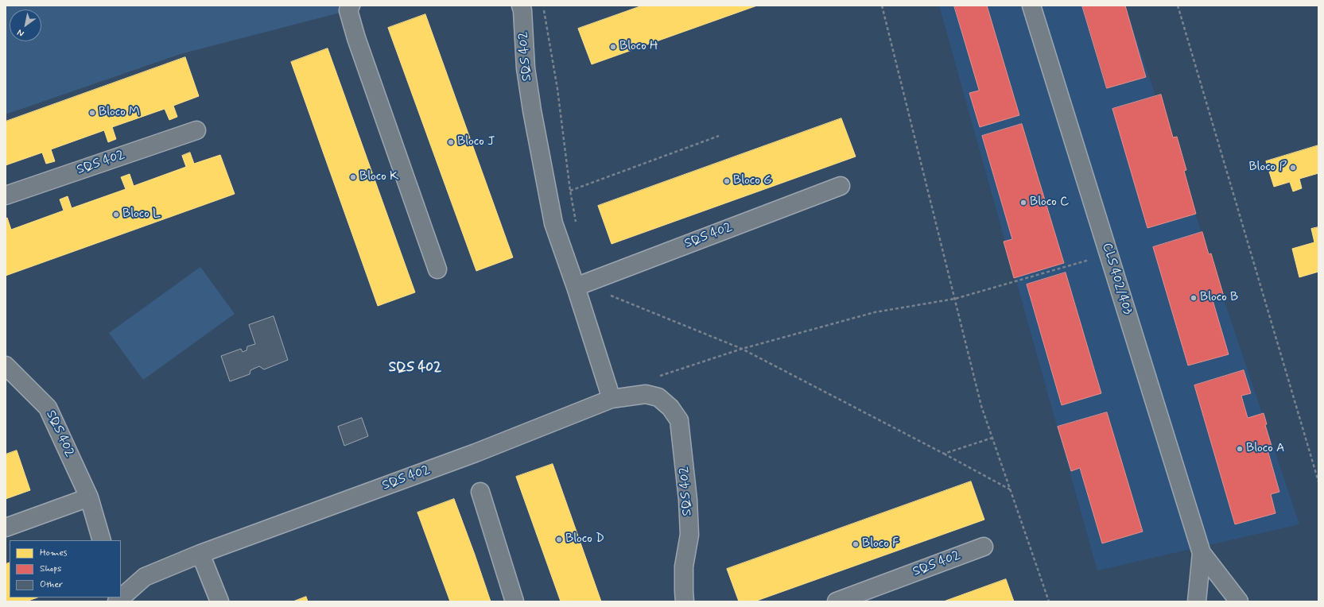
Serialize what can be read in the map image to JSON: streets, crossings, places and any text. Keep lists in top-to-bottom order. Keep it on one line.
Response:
{"streets":{"street":["SQS 402","CLS 402/403"]},"districts":["SQS 402"],"places":["Bloco H","Bloco M","Bloco J","Bloco P","Bloco K","Bloco G","Bloco C","Bloco L","Bloco B","Bloco A","Bloco D","Bloco F"],"legend":["Homes","Shops","Other"],"north":"bottom left"}
